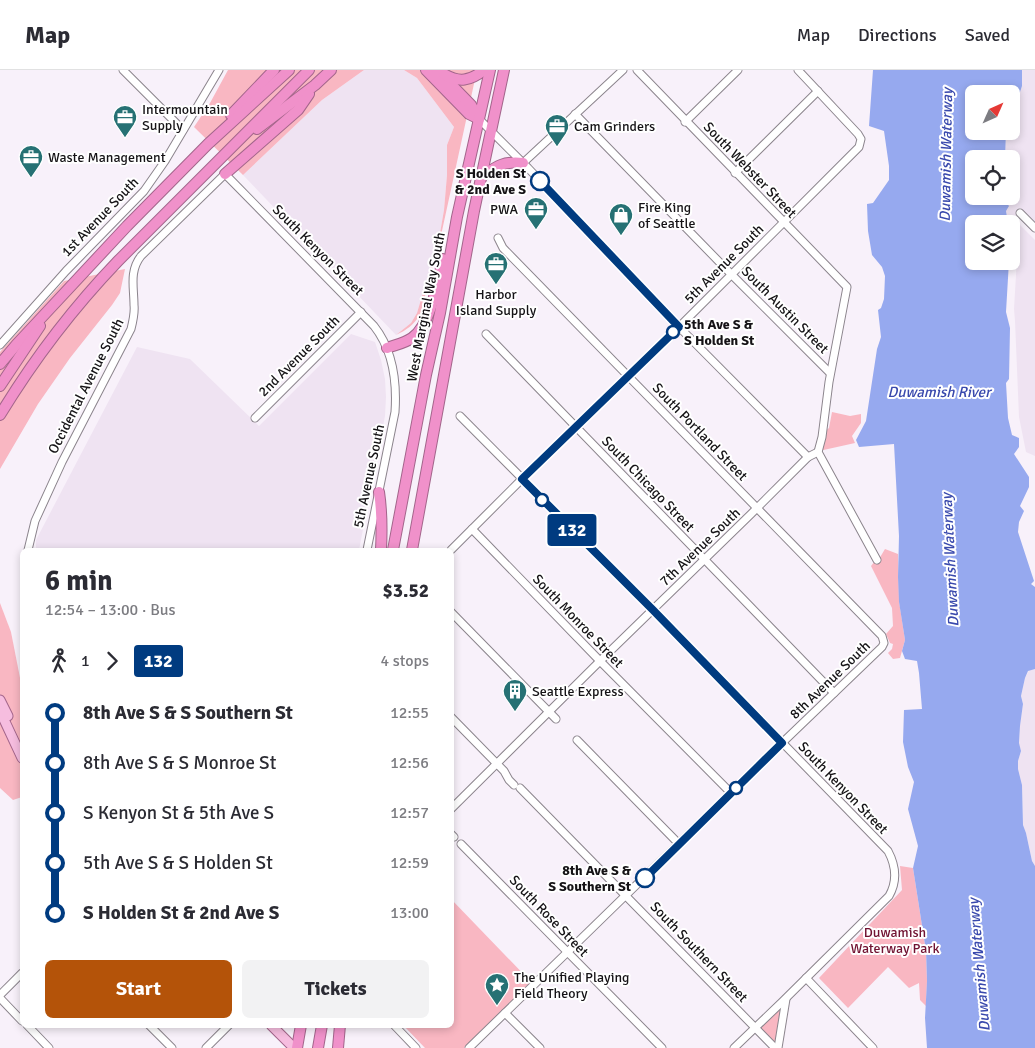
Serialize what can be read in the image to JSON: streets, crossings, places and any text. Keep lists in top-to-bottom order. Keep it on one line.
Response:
{"streets":{"highway":["West Marginal Way South"],"street":["South Webster Street","1st Avenue South","South Kenyon Street","5th Avenue South","South Austin Street","2nd Avenue South","Occidental Avenue South","South Portland Street","South Chicago Street","7th Avenue South","South Monroe Street","8th Avenue South","South Rose Street","South Southern Street"]},"crossings":[["South Webster Street","5th Avenue South"],["South Webster Street","South Austin Street"],["South Kenyon Street","5th Avenue South"],["South Kenyon Street","2nd Avenue South"],["South Kenyon Street","Occidental Avenue South"],["South Kenyon Street","7th Avenue South"],["South Kenyon Street","8th Avenue South"],["5th Avenue South","South Austin Street"],["5th Avenue South","South Portland Street"],["5th Avenue South","South Chicago Street"],["5th Avenue South","South Monroe Street"],["South Portland Street","7th Avenue South"],["South Portland Street","8th Avenue South"],["South Chicago Street","7th Avenue South"],["South Chicago Street","8th Avenue South"],["7th Avenue South","South Monroe Street"],["7th Avenue South","South Southern Street"],["South Monroe Street","8th Avenue South"],["8th Avenue South","South Rose Street"],["8th Avenue South","South Southern Street"]],"water":["Duwamish Waterway","Duwamish River"],"parks":["Duwamish Waterway Park"],"places":{"office":["Intermountain Supply","Cam Grinders","Waste Management","PWA","Harbor Island Supply"],"other":["S Holden St & 2nd Ave S","5th Ave S & S Holden St","8th Ave S & S Southern St"],"shop":["Fire King of Seattle"],"building":["Seattle Express"],"place":["The Unified Playing Field Theory"]},"lines":["bus line 132"],"north":"top right","page":{"header":"Map","nav":["Map","Directions","Saved"],"on_map":"132","heading":["6 min","12:54 – 13:00 · Bus","$3.52"],"legs":["1","132","4 stops"],"list":[{"name":"8th Ave S & S Southern St","value":"12:55"},{"name":"8th Ave S & S Monroe St","value":"12:56"},{"name":"S Kenyon St & 5th Ave S","value":"12:57"},{"name":"5th Ave S & S Holden St","value":"12:59"},{"name":"S Holden St & 2nd Ave S","value":"13:00"}],"buttons":["Start","Tickets"]}}
